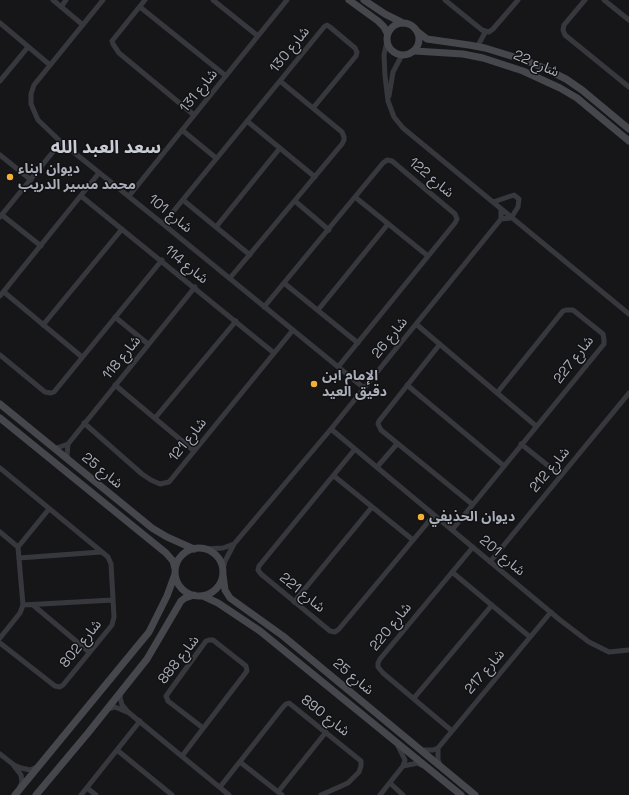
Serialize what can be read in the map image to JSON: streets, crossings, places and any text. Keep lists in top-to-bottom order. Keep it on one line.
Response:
{"streets":{"street":["شارع 130","شارع 22","شارع 131","شارع 122","شارع 101","شارع 114","شارع 26","شارع 118","شارع 227","شارع 121","شارع 212","شارع 25","شارع 201","شارع 221","شارع 220","شارع 802","شارع 888","شارع 217","شارع 890"]},"crossings":[["شارع 130","شارع 101"],["شارع 131","شارع 101"],["شارع 122","شارع 101"],["شارع 101","شارع 26"],["شارع 101","شارع 121"],["شارع 114","شارع 118"],["شارع 114","شارع 121"],["شارع 26","شارع 25"],["شارع 26","شارع 201"],["شارع 118","شارع 121"],["شارع 227","شارع 201"],["شارع 212","شارع 201"],["شارع 201","شارع 221"],["شارع 201","شارع 220"],["شارع 201","شارع 217"],["شارع 220","شارع 217"]],"districts":["سعد العبد الله"],"places":["ديوان ابناء محمد مسير الدريب","الإمام ابن دقيق العيد","ديوان الحذيفي"]}
